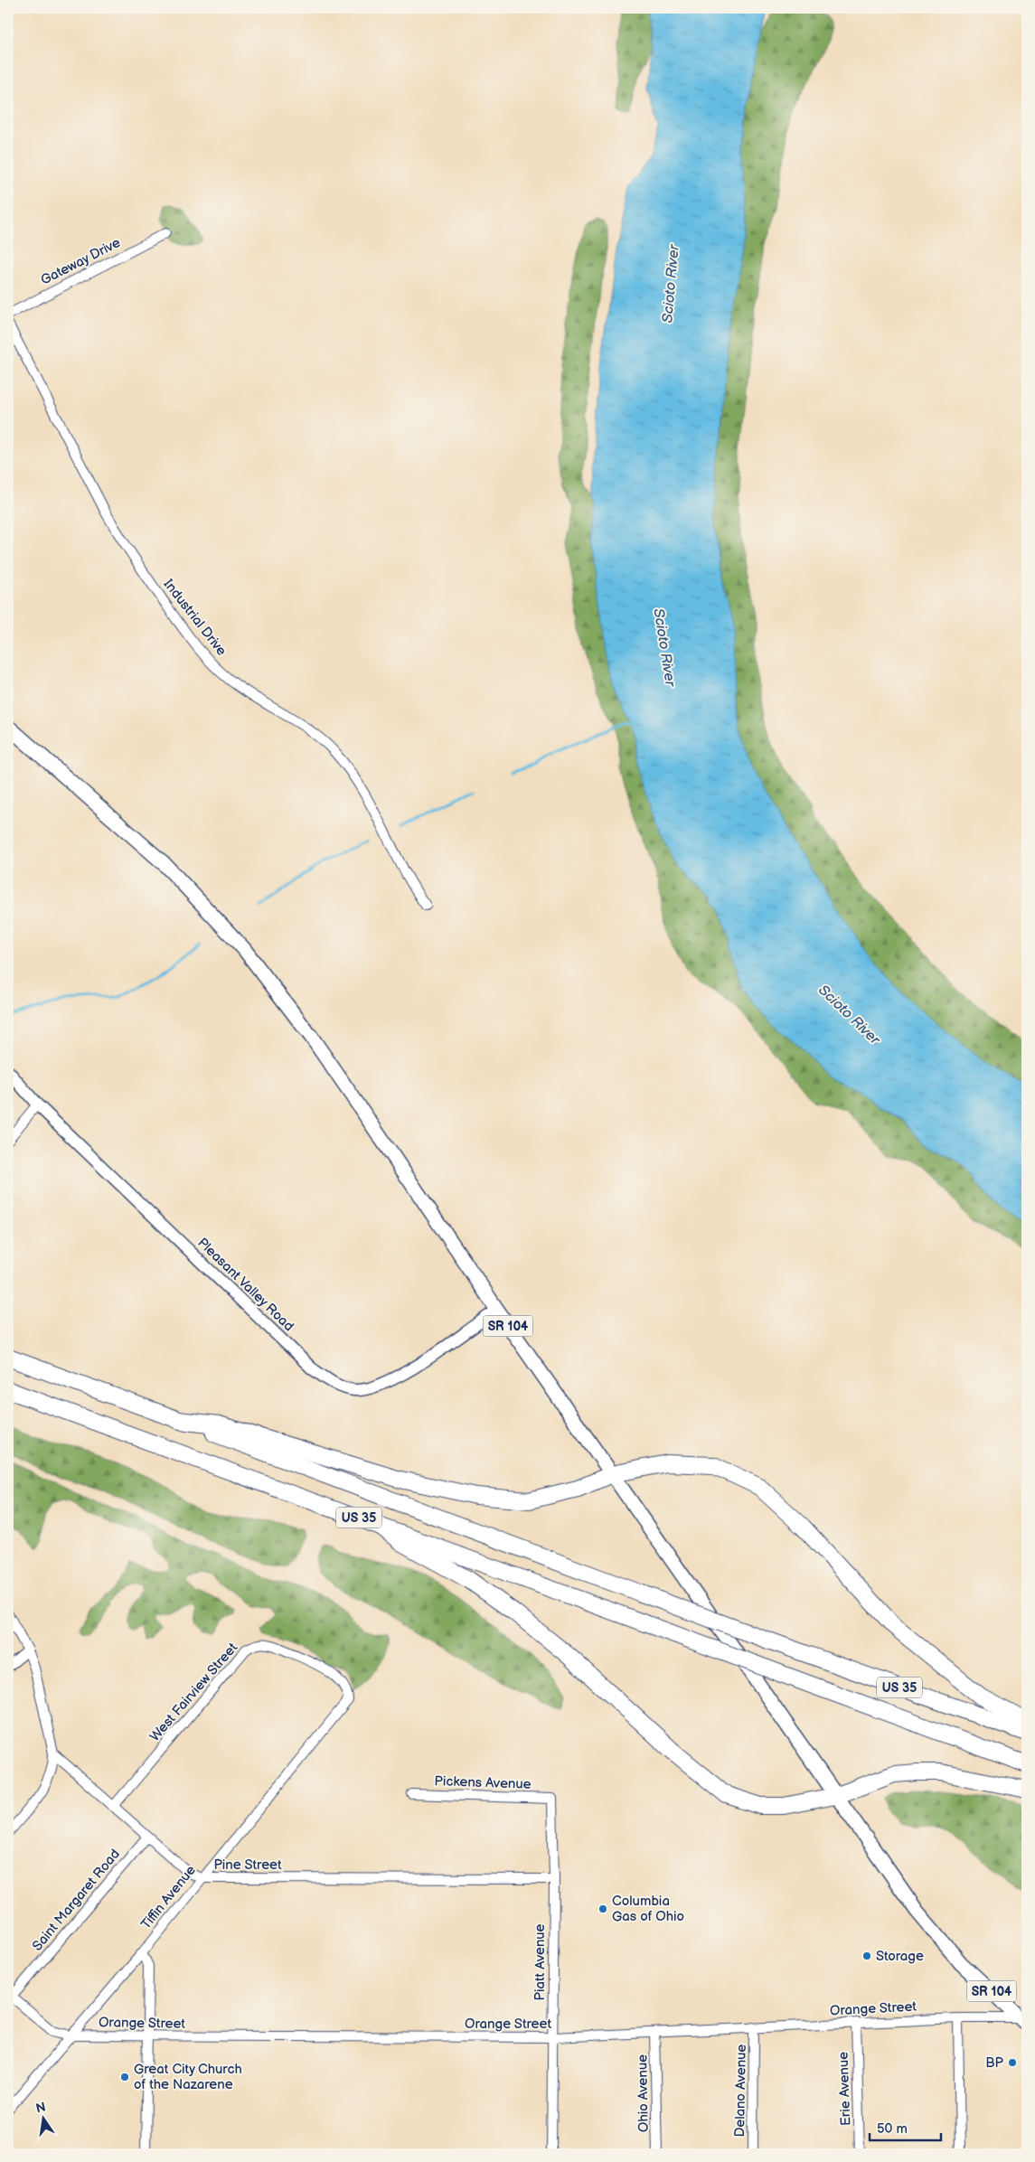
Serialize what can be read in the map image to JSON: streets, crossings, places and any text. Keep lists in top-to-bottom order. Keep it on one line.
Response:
{"streets":{"highway":["US 35"],"main road":["SR 104"],"street":["Gateway Drive","Industrial Drive","Pleasant Valley Road","West Fairview Street","Pickens Avenue","Pine Street","Tiffin Avenue","Saint Margaret Road","Piatt Avenue","Orange Street","Erie Avenue","Delano Avenue","Ohio Avenue"]},"crossings":[["Pleasant Valley Road","SR 104"],["SR 104","Orange Street"],["West Fairview Street","Pine Street"],["West Fairview Street","Tiffin Avenue"],["Pickens Avenue","Piatt Avenue"],["Pine Street","Tiffin Avenue"],["Pine Street","Saint Margaret Road"],["Pine Street","Piatt Avenue"],["Tiffin Avenue","Orange Street"],["Saint Margaret Road","Orange Street"],["Piatt Avenue","Orange Street"],["Orange Street","Erie Avenue"],["Orange Street","Delano Avenue"],["Orange Street","Ohio Avenue"]],"water":["Scioto River"],"places":["Columbia Gas of Ohio","Storage","BP","Great City Church of the Nazarene"],"scale_bar":"50 m","north":"top"}
